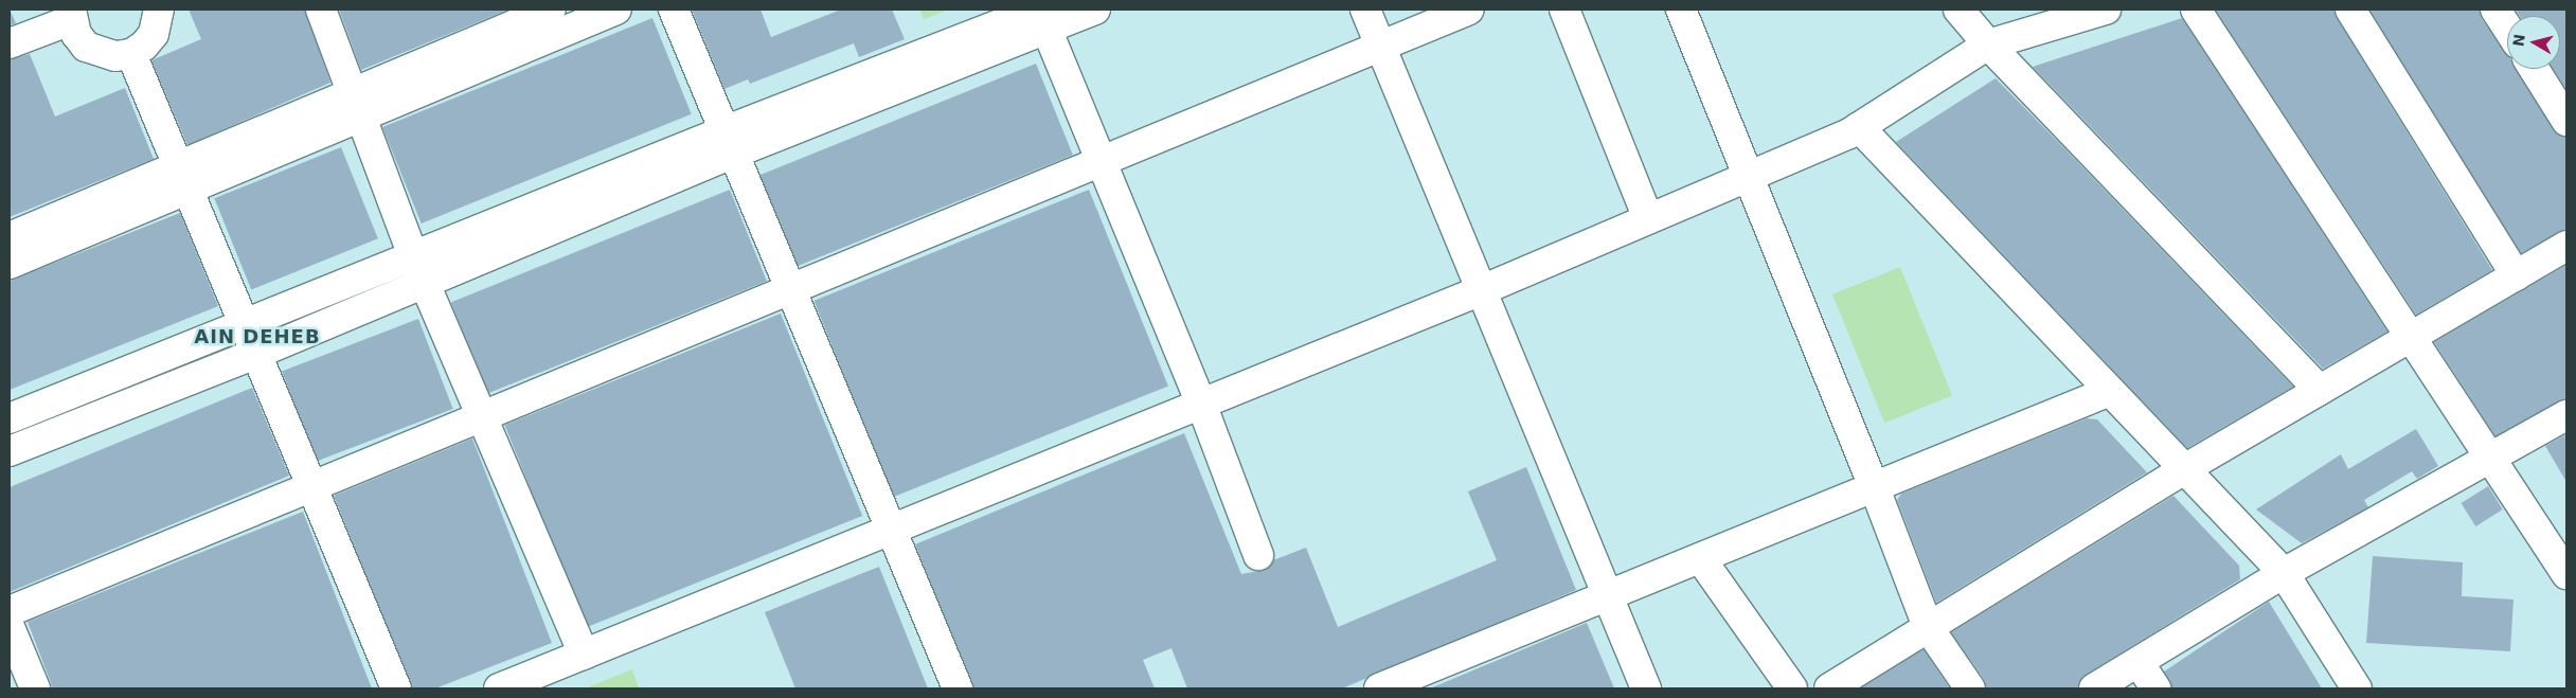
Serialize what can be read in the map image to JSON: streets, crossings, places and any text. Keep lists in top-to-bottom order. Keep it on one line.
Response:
{"districts":["AIN DEHEB"],"north":"left"}
